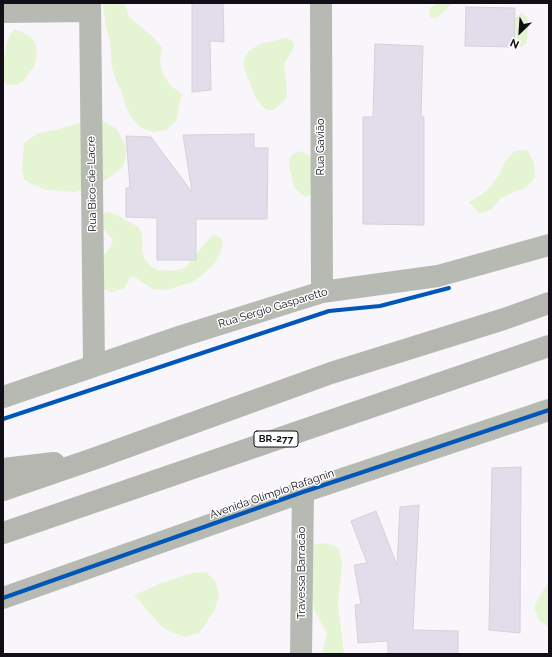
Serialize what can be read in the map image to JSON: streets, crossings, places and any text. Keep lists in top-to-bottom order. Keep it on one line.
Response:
{"streets":{"highway":["BR-277"],"street":["Rua Gavião","Rua Bico-de-Lacre","Rua Sergio Gasparetto","Avenida Olímpio Rafagnin","Travessa Barracão"]},"crossings":[["Rua Gavião","Rua Sergio Gasparetto"],["Rua Bico-de-Lacre","Rua Sergio Gasparetto"],["Avenida Olímpio Rafagnin","Travessa Barracão"]],"north":"bottom left"}
